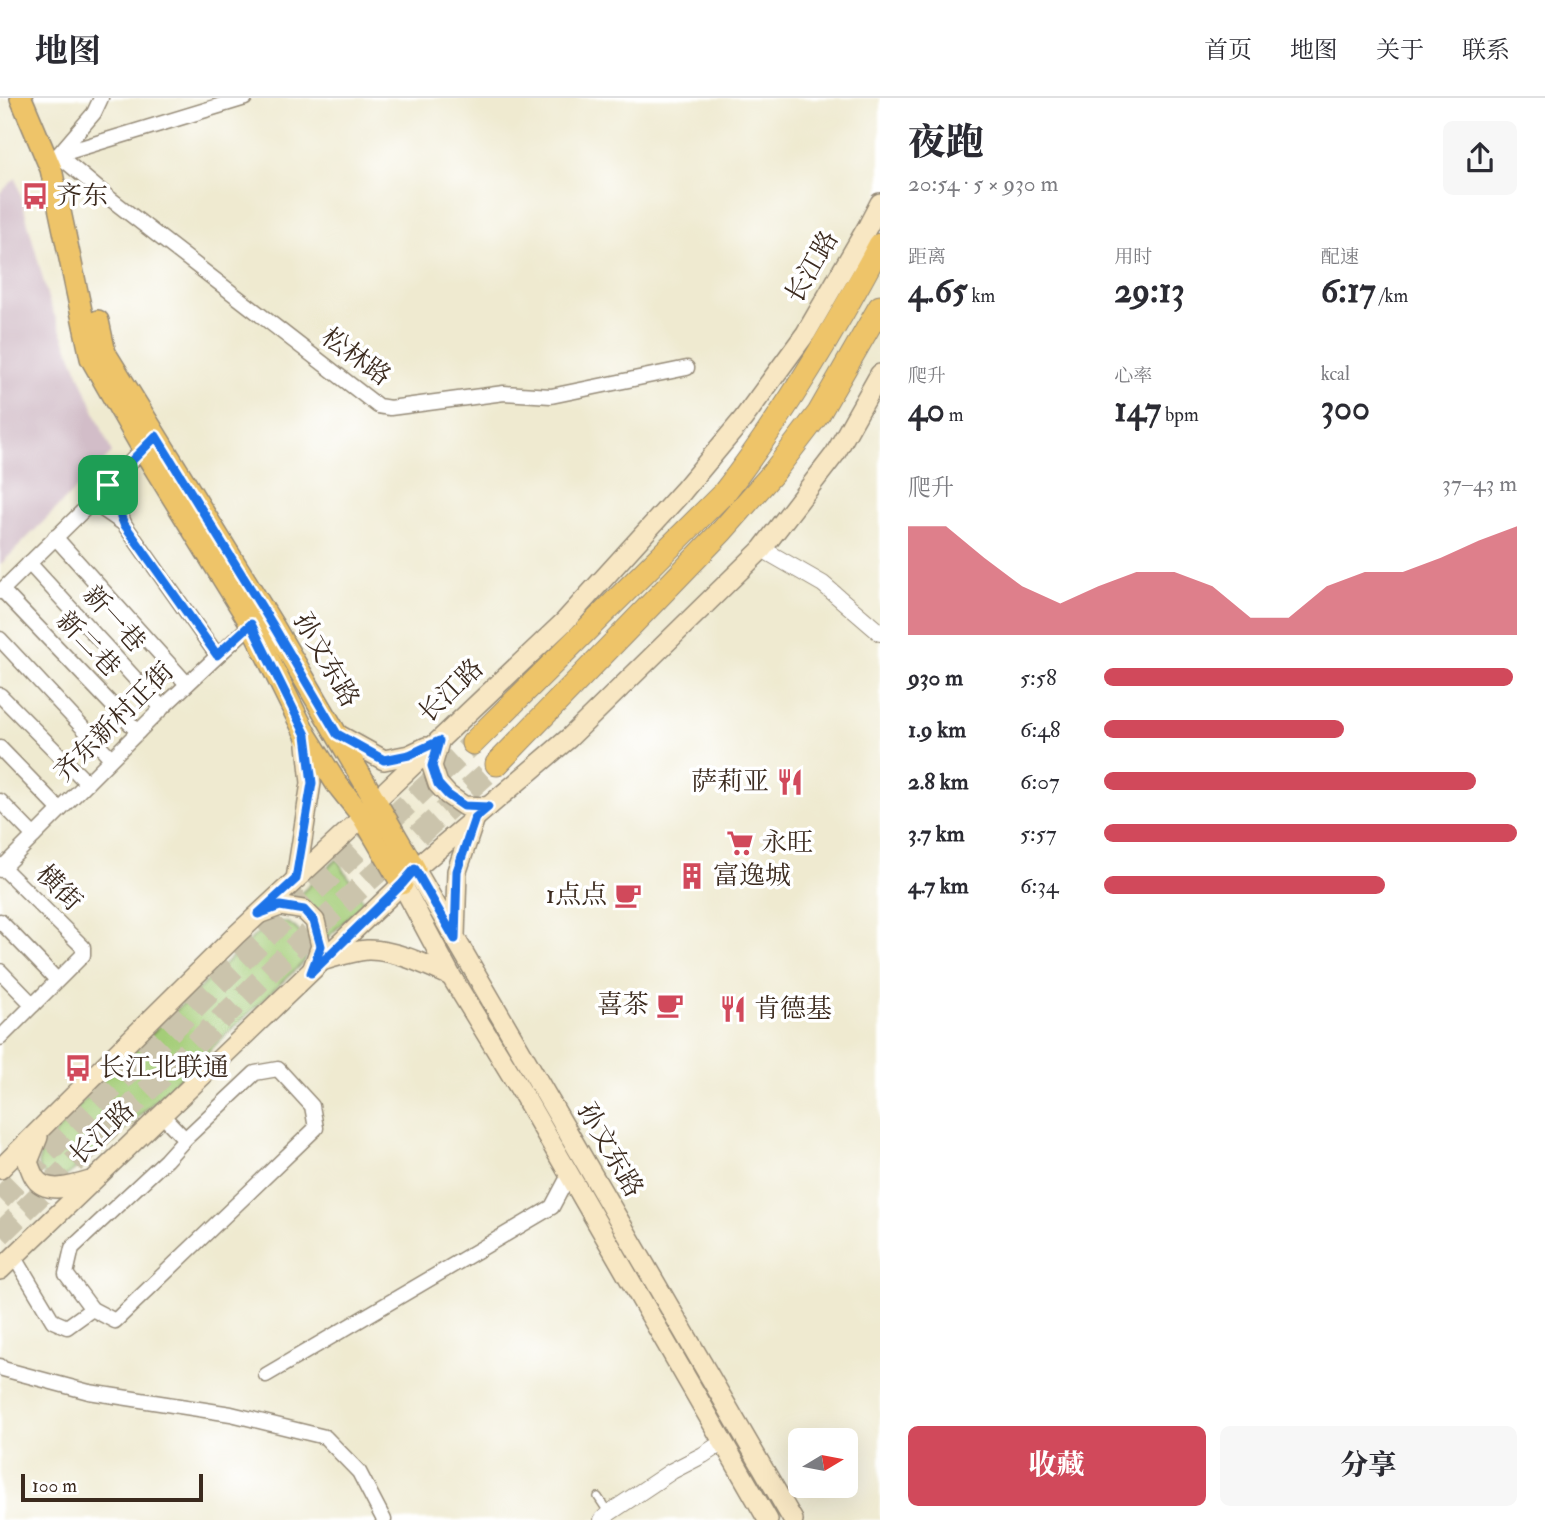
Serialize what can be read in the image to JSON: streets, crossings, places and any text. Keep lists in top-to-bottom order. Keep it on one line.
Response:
{"streets":{"highway":["长江路"],"main road":["孙文东路"],"street":["松林路","新一巷","新二巷","齐东新村正街","横街"]},"crossings":[["长江路","孙文东路"],["松林路","孙文东路"],["新一巷","齐东新村正街"],["新二巷","齐东新村正街"],["孙文东路","齐东新村正街"],["齐东新村正街","横街"]],"places":{"bus stop":["齐东","长江北联通"],"restaurant":["萨莉亚","肯德基"],"supermarket":["永旺"],"building":["富逸城"],"cafe":["1点点","喜茶"]},"scale_bar":"100 m","north":"right","page":{"header":"地图","nav":["首页","地图","关于","联系"],"heading":["夜跑","20:54 · 5 × 930 m"],"stats":[["距离","4.65 km"],["用时","29:13"],["配速","6:17 /km"],["爬升","40 m"],["心率","147 bpm"],["kcal","300"]],"chart":["爬升","37–43 m"],"list":[{"name":"930 m","note":"5:58"},{"name":"1.9 km","note":"6:48"},{"name":"2.8 km","note":"6:07"},{"name":"3.7 km","note":"5:57"},{"name":"4.7 km","note":"6:34"}],"buttons":["收藏","分享"],"scale":"100 m"}}
